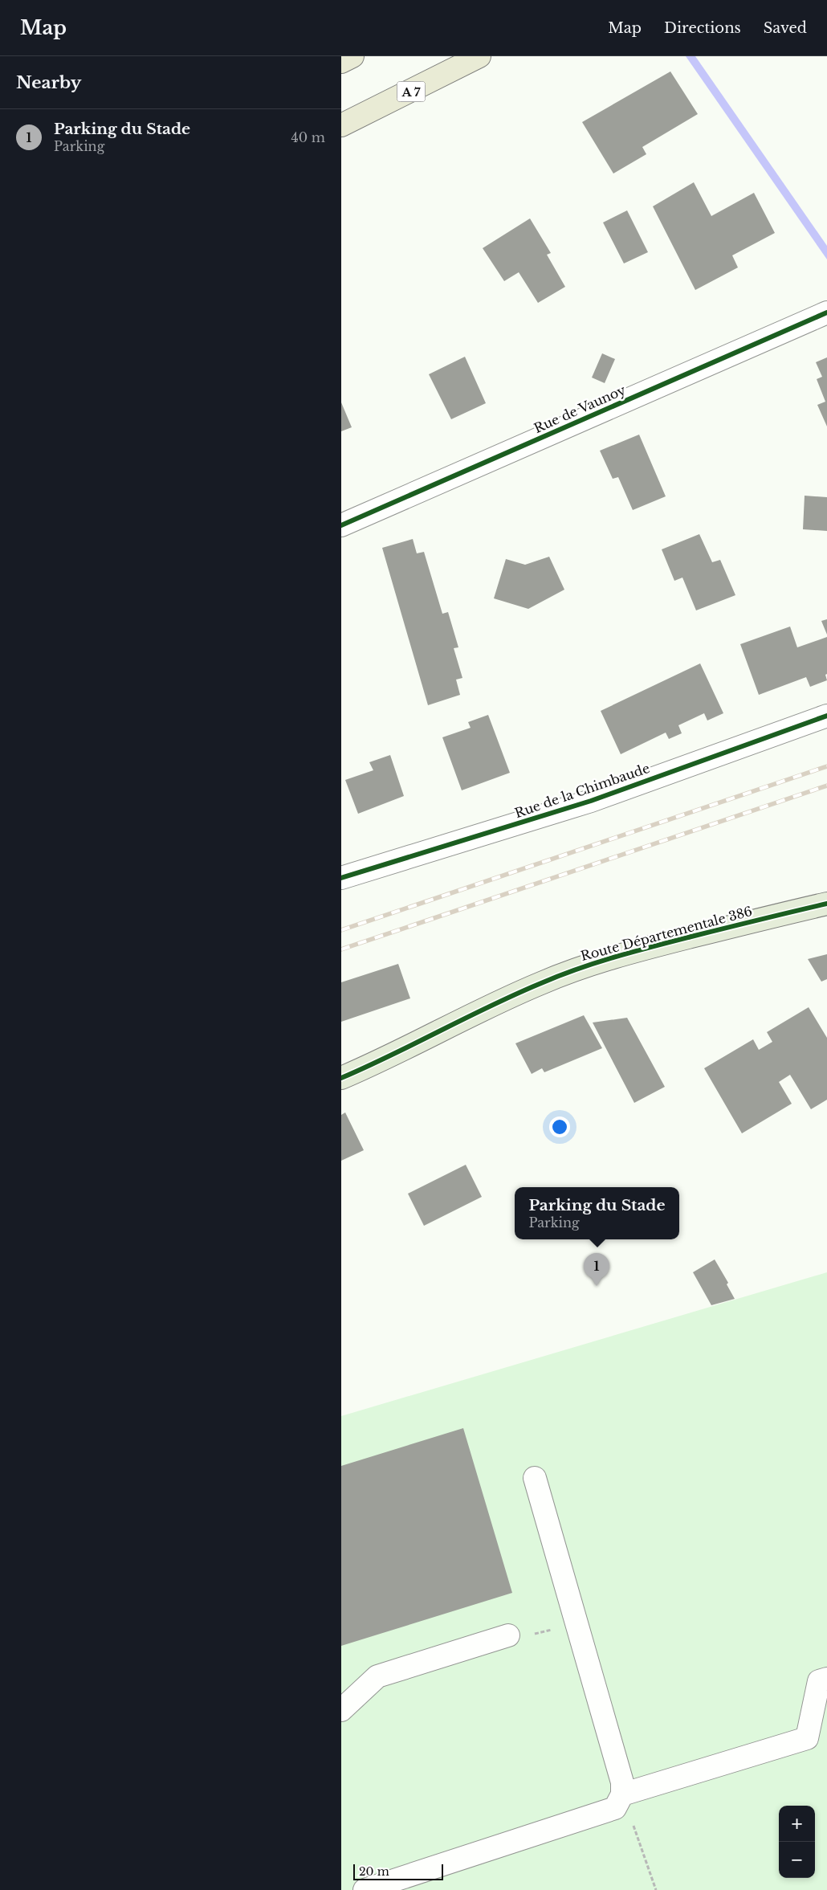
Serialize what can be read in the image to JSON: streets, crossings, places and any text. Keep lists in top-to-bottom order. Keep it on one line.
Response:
{"streets":{"highway":["A 7"],"main road":["Route Départementale 386"],"street":["Rue de Vaunoy","Rue de la Chimbaude"]},"scale_bar":"20 m","page":{"header":"Map","nav":["Map","Directions","Saved"],"heading":"Nearby","list":[{"mark":"1","name":"Parking du Stade","note":"Parking","value":"40 m"}],"popup":["Parking du Stade","Parking"],"pins":"1","map_buttons":["+","−"],"scale":"20 m"}}
